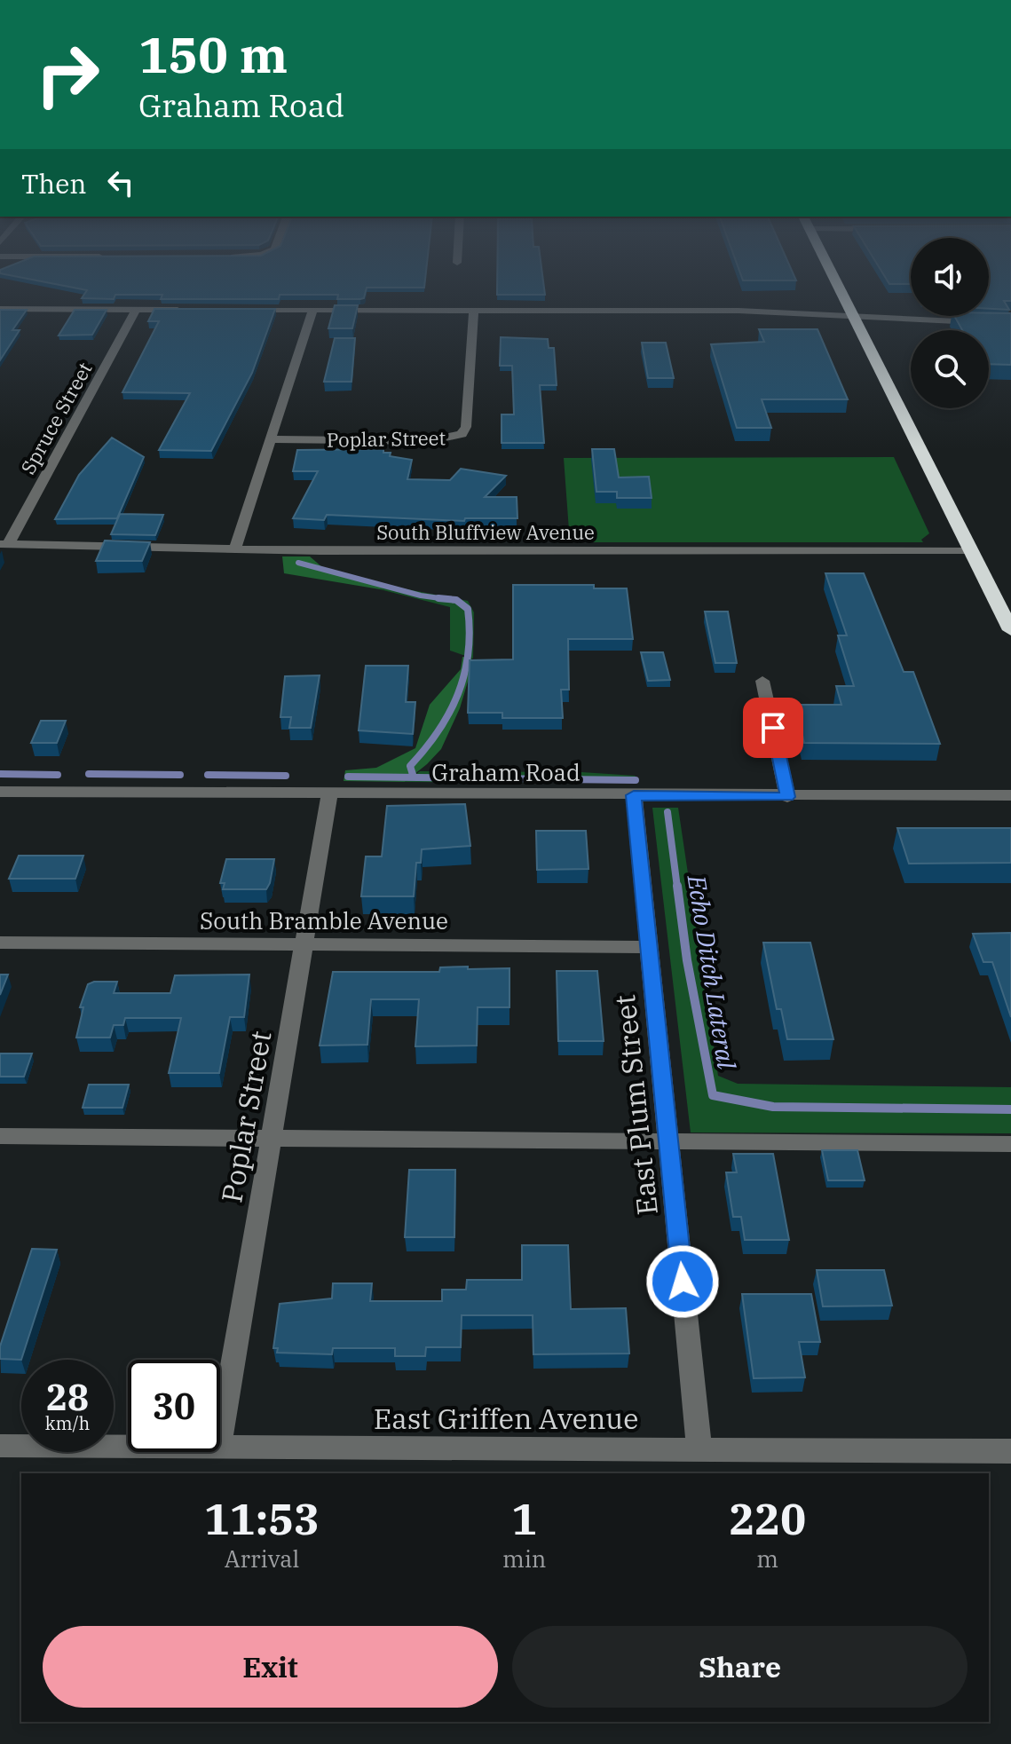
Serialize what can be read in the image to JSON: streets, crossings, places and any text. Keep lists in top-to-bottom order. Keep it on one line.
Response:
{"streets":{"street":["Spruce Street","Poplar Street","South Bluffview Avenue","Graham Road","South Bramble Avenue","East Plum Street","East Griffen Avenue"]},"crossings":[["Spruce Street","South Bluffview Avenue"],["Poplar Street","Graham Road"],["Poplar Street","South Bramble Avenue"],["Graham Road","East Plum Street"],["South Bramble Avenue","East Plum Street"],["East Plum Street","East Griffen Avenue"]],"water":["Echo Ditch Lateral"],"page":{"turn":["150 m","Graham Road"],"then":"Then","speed":"28 km/h","limit":"30","eta":["11:53","Arrival","1","min","220","m"],"buttons":["Exit","Share"]}}
